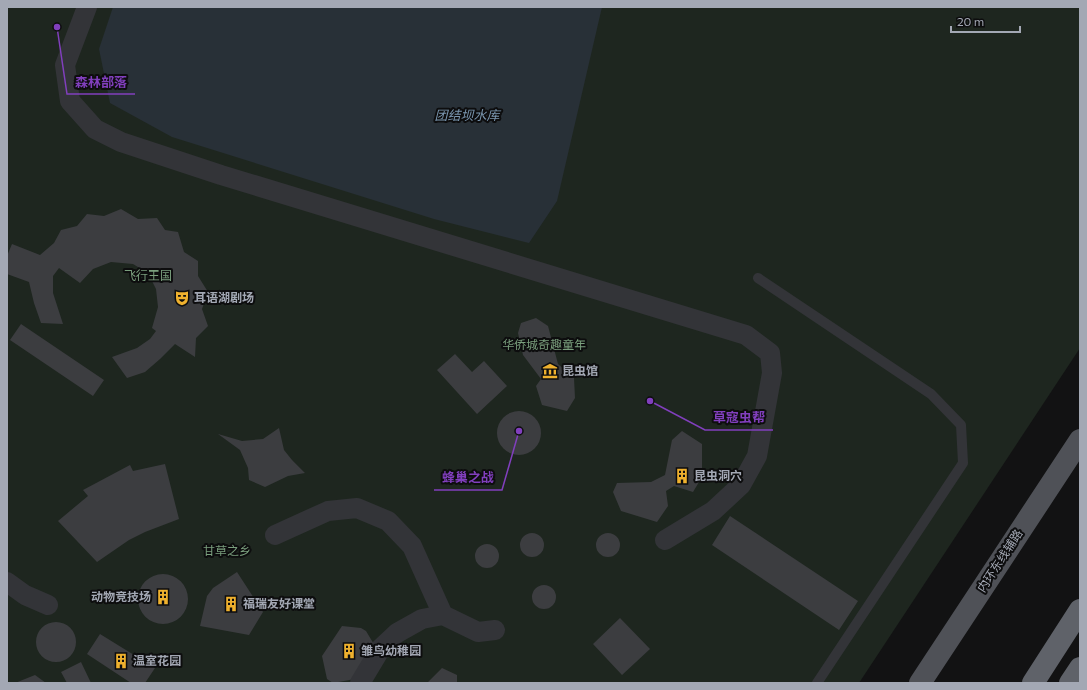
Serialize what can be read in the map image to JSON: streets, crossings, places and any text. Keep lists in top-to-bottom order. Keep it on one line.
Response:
{"streets":{"main road":["内环东线辅路"]},"water":["团结坝水库"],"parks":["飞行王国","华侨城奇趣童年","甘草之乡"],"places":{"other":["森林部落","草寇虫帮","蜂巢之战"],"theatre":["耳语湖剧场"],"museum":["昆虫馆"],"building":["昆虫洞穴","动物竞技场","福瑞友好课堂","雏鸟幼稚园","温室花园"]},"scale_bar":"20 m"}
